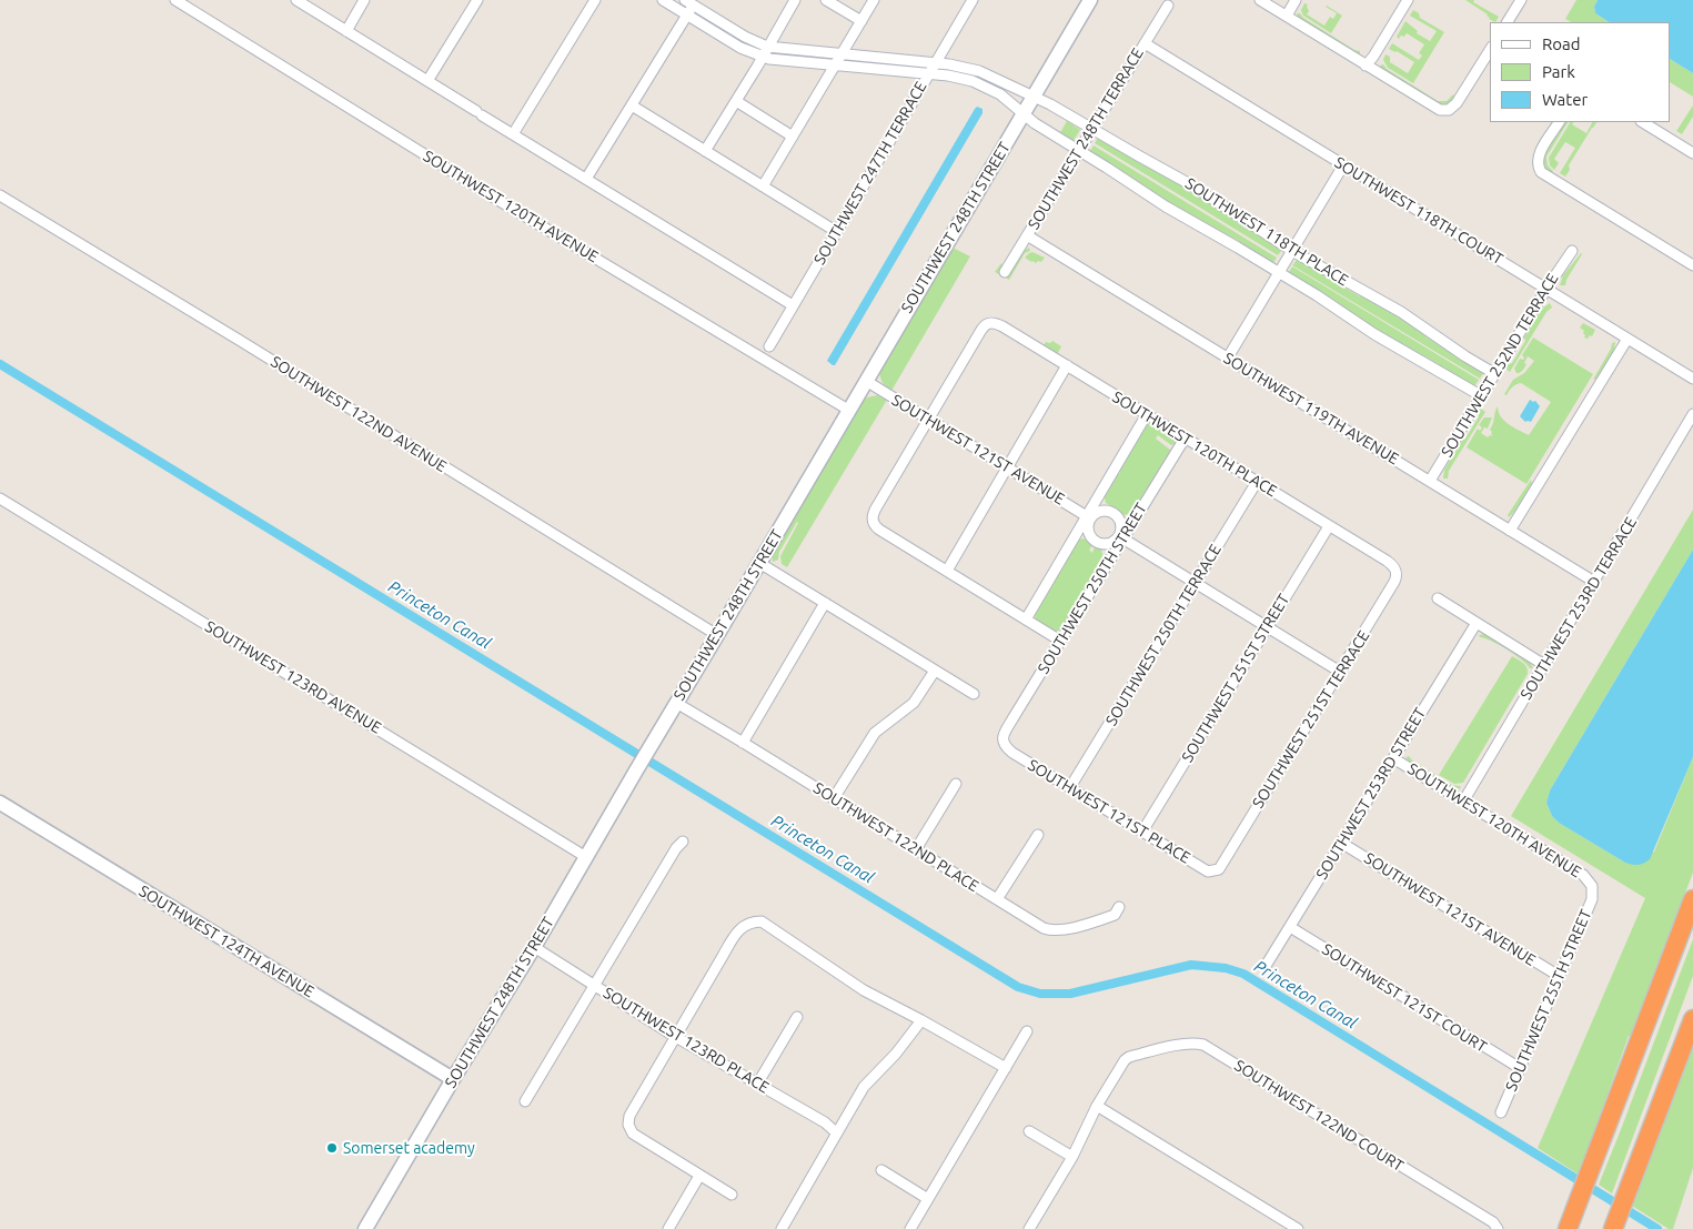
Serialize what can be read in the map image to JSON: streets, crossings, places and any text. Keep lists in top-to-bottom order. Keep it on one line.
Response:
{"streets":{"street":["SOUTHWEST 248TH TERRACE","SOUTHWEST 247TH TERRACE","SOUTHWEST 120TH AVENUE","SOUTHWEST 118TH COURT","SOUTHWEST 248TH STREET","SOUTHWEST 118TH PLACE","SOUTHWEST 252ND TERRACE","SOUTHWEST 119TH AVENUE","SOUTHWEST 122ND AVENUE","SOUTHWEST 120TH PLACE","SOUTHWEST 121ST AVENUE","SOUTHWEST 250TH STREET","SOUTHWEST 253RD TERRACE","SOUTHWEST 250TH TERRACE","SOUTHWEST 123RD AVENUE","SOUTHWEST 251ST STREET","SOUTHWEST 251ST TERRACE","SOUTHWEST 253RD STREET","SOUTHWEST 121ST PLACE","SOUTHWEST 122ND PLACE","SOUTHWEST 124TH AVENUE","SOUTHWEST 121ST COURT","SOUTHWEST 255TH STREET","SOUTHWEST 123RD PLACE","SOUTHWEST 122ND COURT"]},"crossings":[["SOUTHWEST 248TH TERRACE","SOUTHWEST 118TH COURT"],["SOUTHWEST 248TH TERRACE","SOUTHWEST 118TH PLACE"],["SOUTHWEST 248TH TERRACE","SOUTHWEST 119TH AVENUE"],["SOUTHWEST 247TH TERRACE","SOUTHWEST 118TH PLACE"],["SOUTHWEST 120TH AVENUE","SOUTHWEST 248TH STREET"],["SOUTHWEST 120TH AVENUE","SOUTHWEST 253RD TERRACE"],["SOUTHWEST 120TH AVENUE","SOUTHWEST 253RD STREET"],["SOUTHWEST 120TH AVENUE","SOUTHWEST 255TH STREET"],["SOUTHWEST 118TH COURT","SOUTHWEST 252ND TERRACE"],["SOUTHWEST 248TH STREET","SOUTHWEST 118TH PLACE"],["SOUTHWEST 248TH STREET","SOUTHWEST 122ND AVENUE"],["SOUTHWEST 248TH STREET","SOUTHWEST 121ST AVENUE"],["SOUTHWEST 248TH STREET","SOUTHWEST 123RD AVENUE"],["SOUTHWEST 248TH STREET","SOUTHWEST 122ND PLACE"],["SOUTHWEST 248TH STREET","SOUTHWEST 124TH AVENUE"],["SOUTHWEST 248TH STREET","SOUTHWEST 123RD PLACE"],["SOUTHWEST 118TH PLACE","SOUTHWEST 252ND TERRACE"],["SOUTHWEST 252ND TERRACE","SOUTHWEST 119TH AVENUE"],["SOUTHWEST 119TH AVENUE","SOUTHWEST 253RD TERRACE"],["SOUTHWEST 120TH PLACE","SOUTHWEST 121ST AVENUE"],["SOUTHWEST 120TH PLACE","SOUTHWEST 250TH STREET"],["SOUTHWEST 120TH PLACE","SOUTHWEST 250TH TERRACE"],["SOUTHWEST 120TH PLACE","SOUTHWEST 251ST STREET"],["SOUTHWEST 120TH PLACE","SOUTHWEST 251ST TERRACE"],["SOUTHWEST 121ST AVENUE","SOUTHWEST 250TH STREET"],["SOUTHWEST 121ST AVENUE","SOUTHWEST 253RD STREET"],["SOUTHWEST 121ST AVENUE","SOUTHWEST 255TH STREET"],["SOUTHWEST 250TH STREET","SOUTHWEST 121ST PLACE"],["SOUTHWEST 250TH TERRACE","SOUTHWEST 121ST PLACE"],["SOUTHWEST 251ST STREET","SOUTHWEST 121ST PLACE"],["SOUTHWEST 251ST TERRACE","SOUTHWEST 121ST PLACE"],["SOUTHWEST 253RD STREET","SOUTHWEST 121ST COURT"],["SOUTHWEST 121ST COURT","SOUTHWEST 255TH STREET"]],"water":["Princeton Canal"],"places":["Somerset academy"],"legend":["Road","Park","Water"]}
